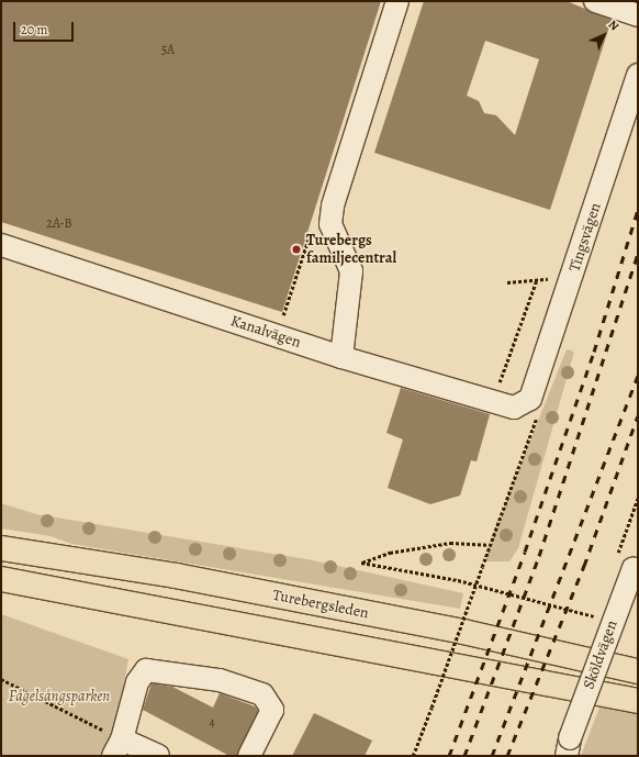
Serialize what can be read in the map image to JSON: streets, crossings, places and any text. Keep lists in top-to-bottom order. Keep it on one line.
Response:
{"streets":{"main road":["Turebergsleden"],"street":["Tingsvägen","Kanalvägen","Sköldvägen"]},"crossings":[["Tingsvägen","Kanalvägen"]],"parks":["Fågelsångsparken"],"places":["Turebergs familjecentral"],"house_numbers":["5A","2A-B","4"],"scale_bar":"20 m","north":"top right"}
